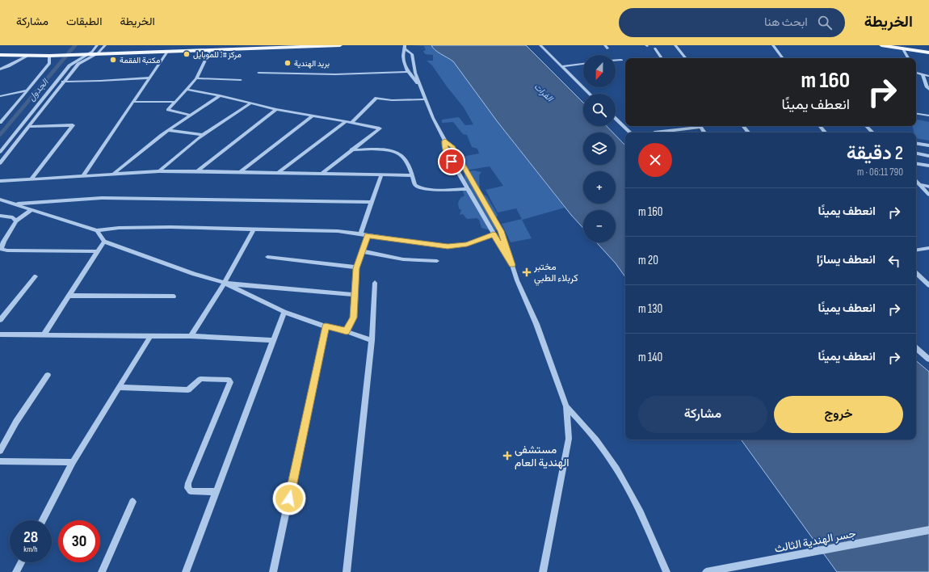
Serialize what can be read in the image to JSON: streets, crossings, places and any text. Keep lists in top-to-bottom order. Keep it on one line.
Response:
{"streets":{"street":["جسر الهندية الثالث"]},"water":["الجدول","الفرات"],"places":{"other":["مركز #1 للموبايل","مكتبة الفقمة","بريد الهندية"],"health":["مختبر كربلاء الطبي","مستشفى الهندية العام"]},"north":"bottom","page":{"header":"الخريطة","search":"ابحث هنا","nav":["الخريطة","الطبقات","مشاركة"],"map_buttons":["+","−"],"turn":["160 m","انعطف يمينًا"],"heading":["2 دقيقة","790 m · 06:11"],"list":[{"name":"انعطف يمينًا","value":"160 m"},{"name":"انعطف يسارًا","value":"20 m"},{"name":"انعطف يمينًا","value":"130 m"},{"name":"انعطف يمينًا","value":"140 m"}],"buttons":["خروج","مشاركة"],"speed":"28 km/h","limit":"30"}}
